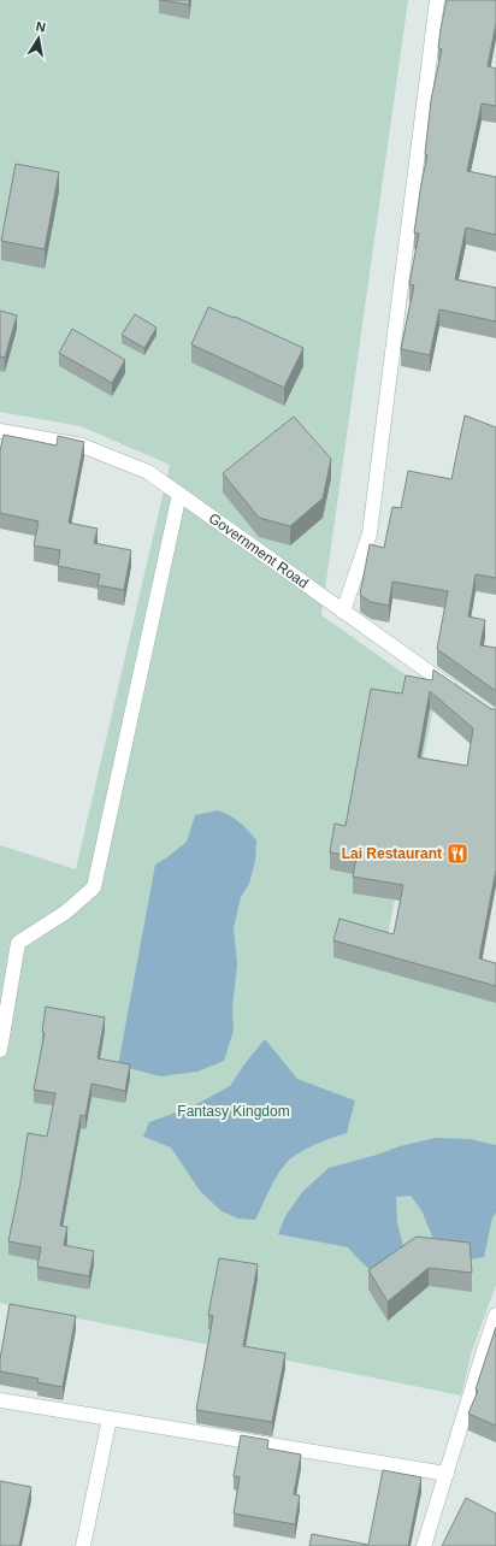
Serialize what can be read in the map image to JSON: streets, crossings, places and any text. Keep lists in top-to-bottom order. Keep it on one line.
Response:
{"streets":{"street":["Government Road"]},"parks":["Fantasy Kingdom"],"places":{"restaurant":["Lai Restaurant"]},"north":"top"}
